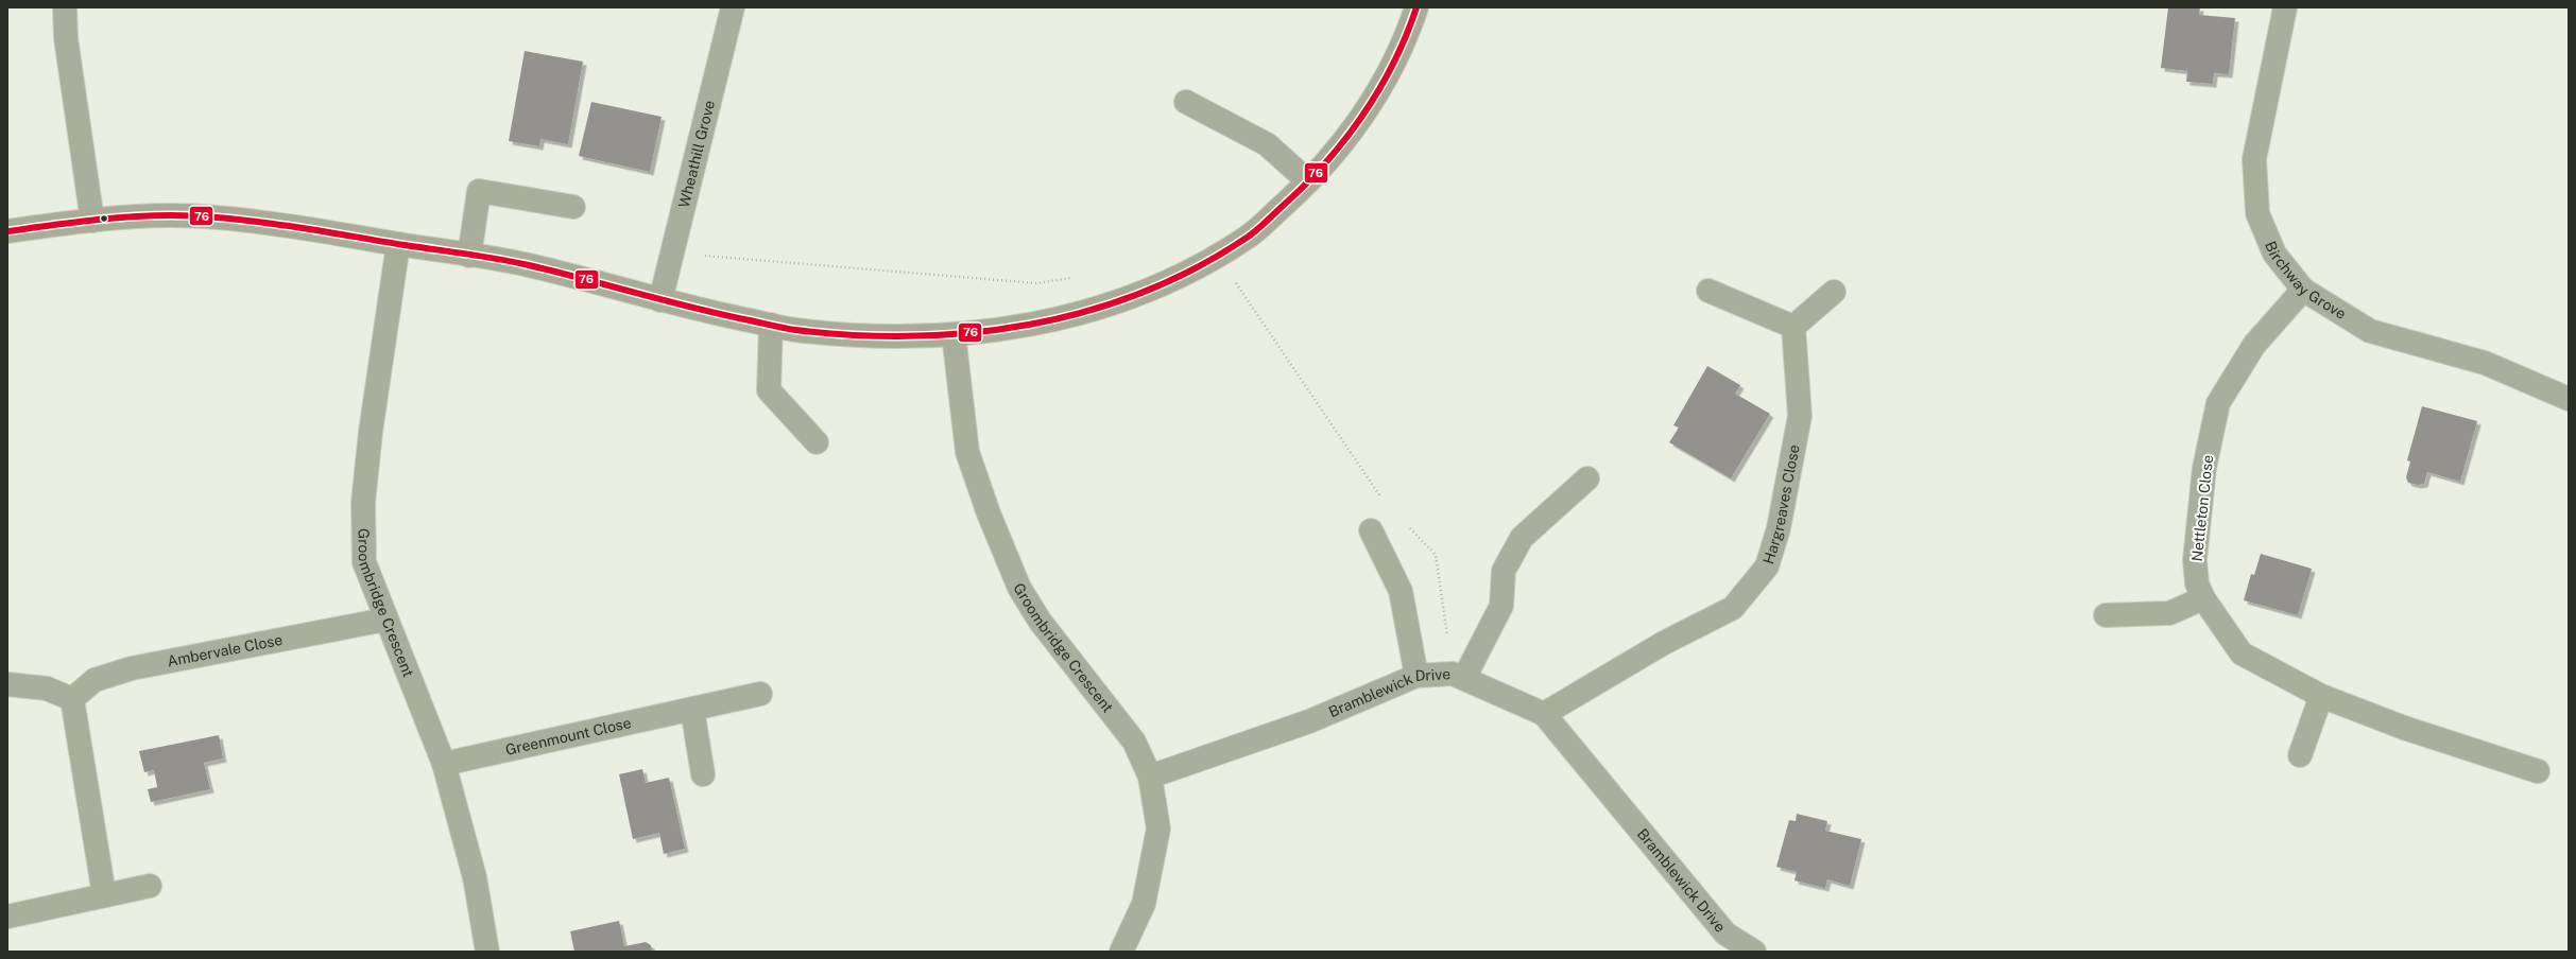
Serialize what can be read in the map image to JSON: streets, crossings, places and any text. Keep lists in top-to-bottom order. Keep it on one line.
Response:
{"streets":{"street":["Wheathill Grove","Birchway Grove","Hargreaves Close","Nettleton Close","Groombridge Crescent","Ambervale Close","Bramblewick Drive","Greenmount Close"]},"crossings":[["Birchway Grove","Nettleton Close"],["Hargreaves Close","Bramblewick Drive"],["Groombridge Crescent","Ambervale Close"],["Groombridge Crescent","Bramblewick Drive"],["Groombridge Crescent","Greenmount Close"]],"lines":["transit line 76"]}
